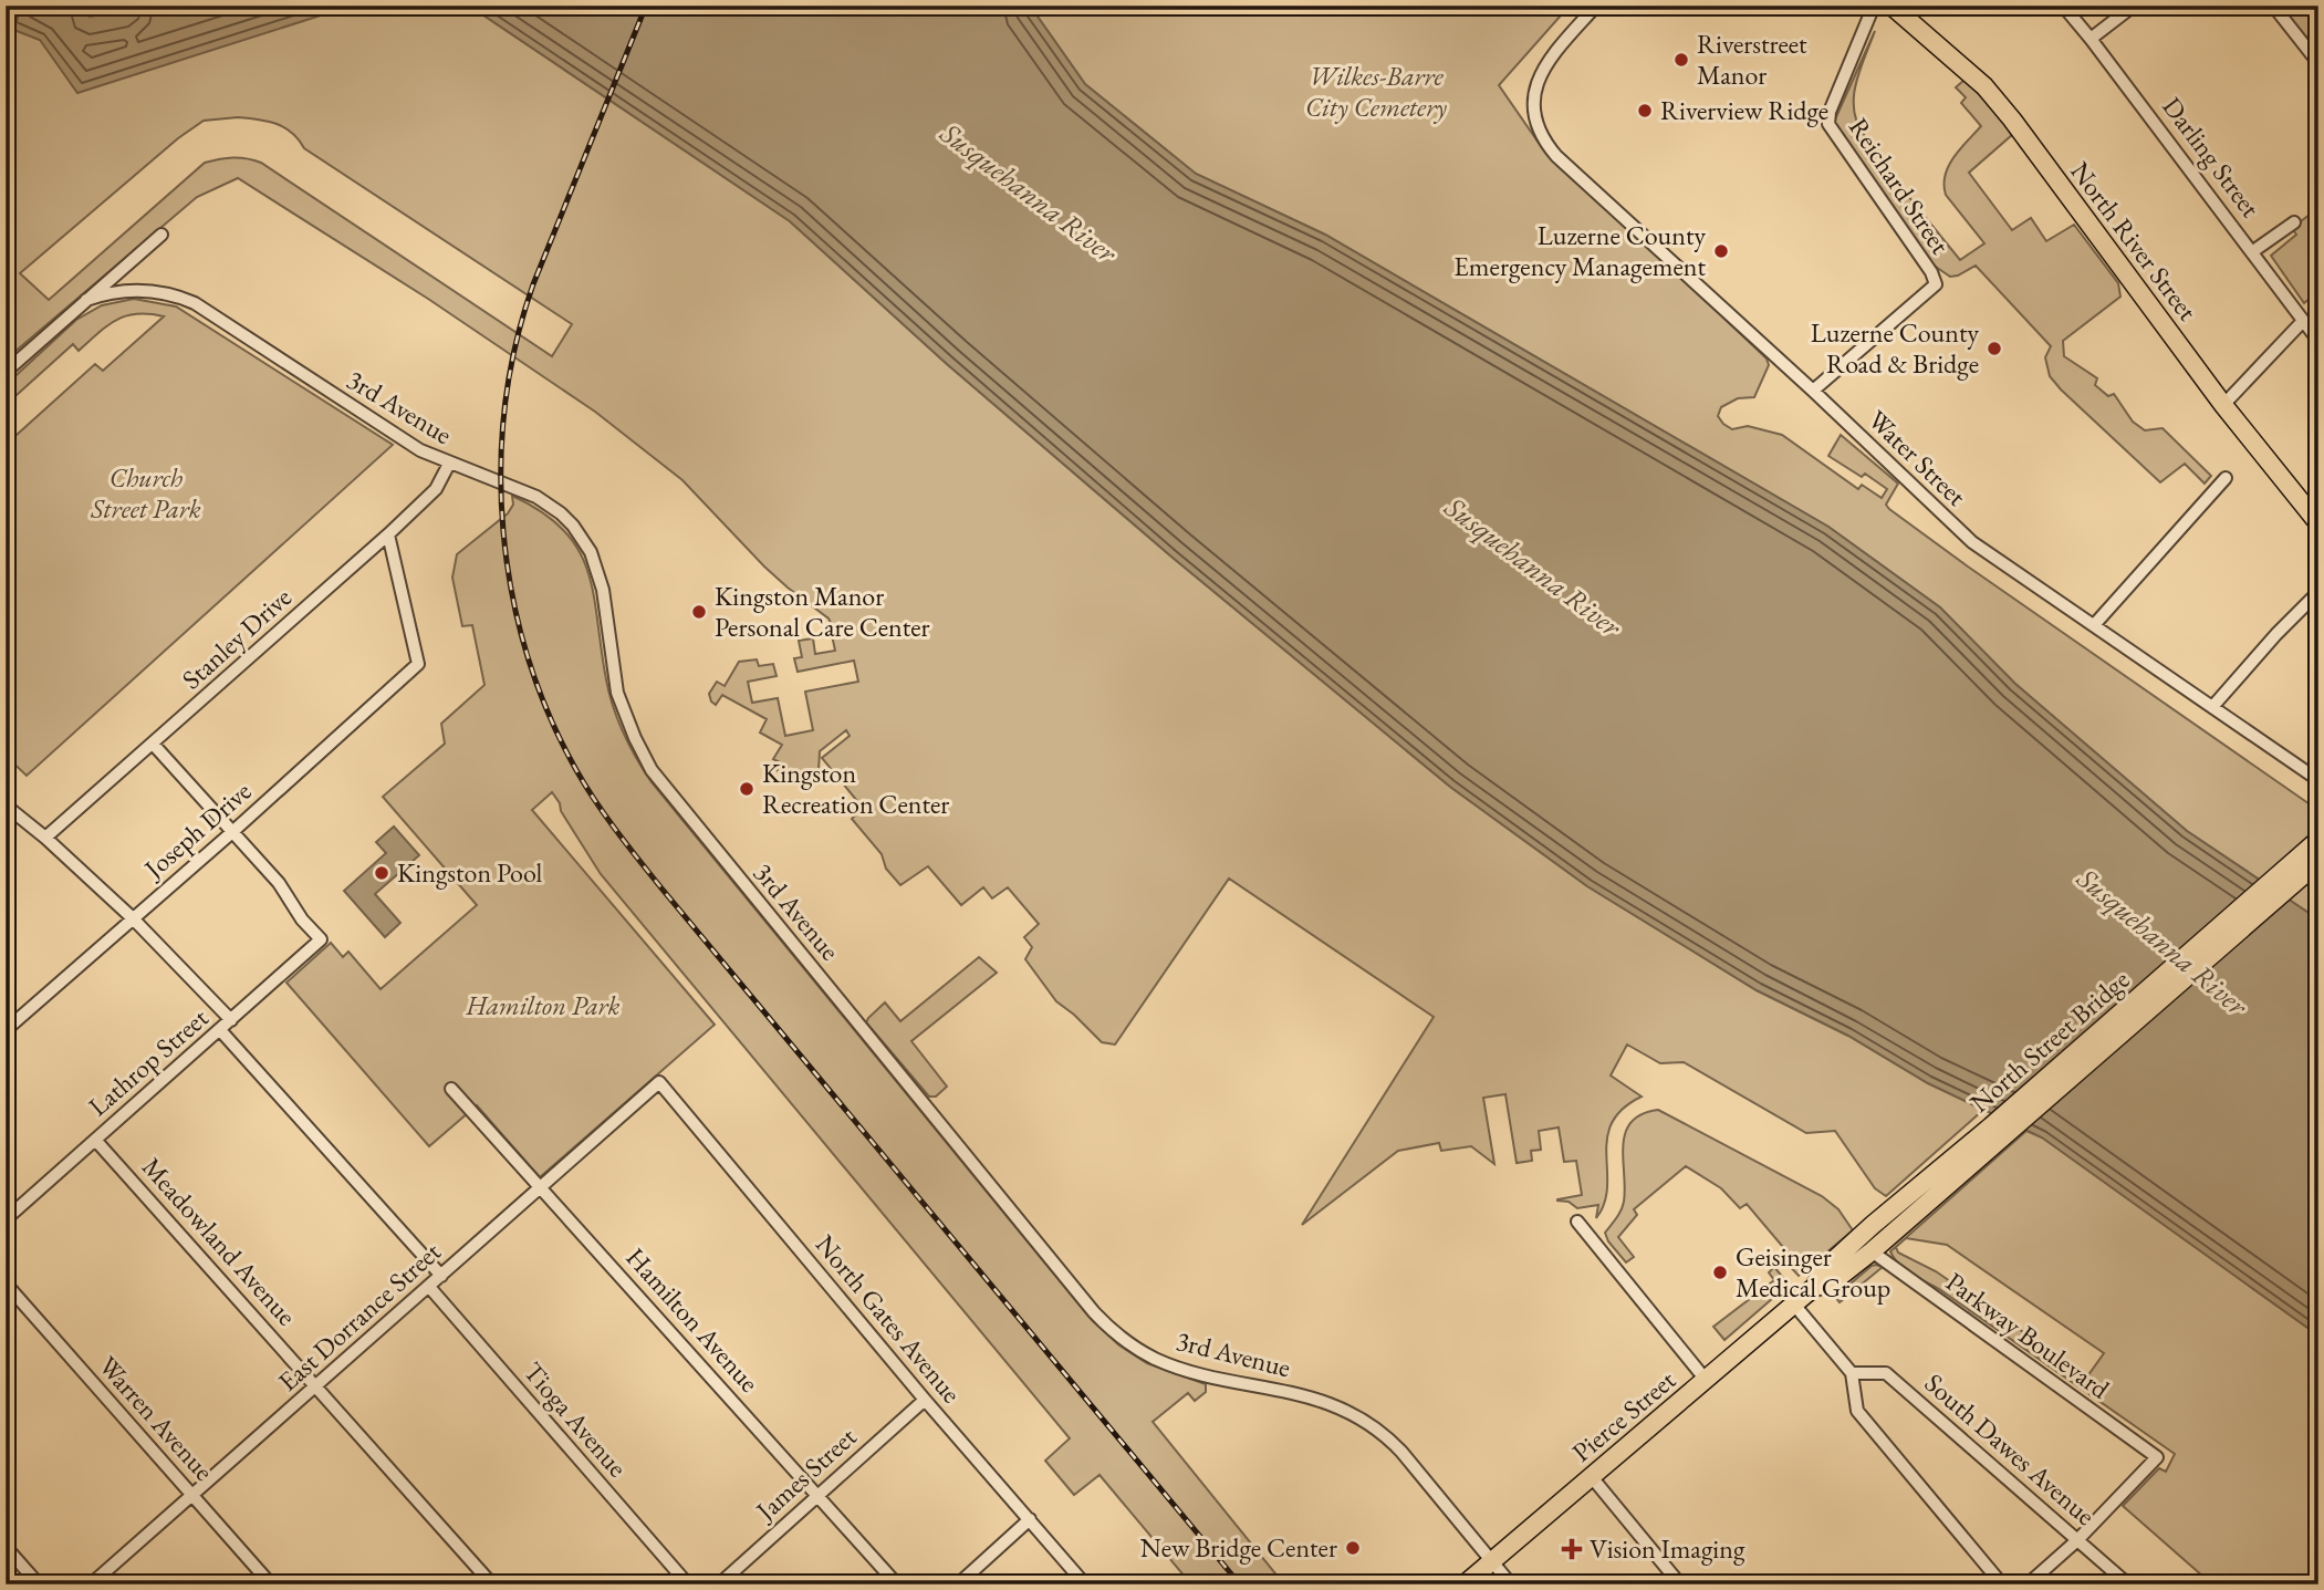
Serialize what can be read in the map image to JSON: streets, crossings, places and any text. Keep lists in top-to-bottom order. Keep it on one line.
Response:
{"streets":{"main road":["North River Street","North Street Bridge","Pierce Street"],"street":["Darling Street","Reichard Street","3rd Avenue","Water Street","Stanley Drive","Joseph Drive","Lathrop Street","Meadowland Avenue","East Dorrance Street","North Gates Avenue","Hamilton Avenue","Parkway Boulevard","Warren Avenue","Tioga Avenue","South Dawes Avenue","James Street"]},"crossings":[["Reichard Street","Water Street"],["3rd Avenue","Stanley Drive"],["3rd Avenue","Pierce Street"],["Stanley Drive","Joseph Drive"],["Joseph Drive","Lathrop Street"],["North Street Bridge","Pierce Street"],["Lathrop Street","Meadowland Avenue"],["Meadowland Avenue","East Dorrance Street"],["East Dorrance Street","North Gates Avenue"],["East Dorrance Street","Hamilton Avenue"],["East Dorrance Street","Warren Avenue"],["East Dorrance Street","Tioga Avenue"],["North Gates Avenue","James Street"],["Hamilton Avenue","James Street"],["Parkway Boulevard","Pierce Street"],["Parkway Boulevard","South Dawes Avenue"]],"water":["Susquehanna River"],"parks":["Wilkes-Barre City Cemetery","Church Street Park","Hamilton Park"],"places":{"other":["Riverstreet Manor","Riverview Ridge","Luzerne County Emergency Management","Luzerne County Road & Bridge","Kingston Manor Personal Care Center","Kingston Recreation Center","Kingston Pool","Geisinger Medical Group","New Bridge Center"],"health":["Vision Imaging"]}}
